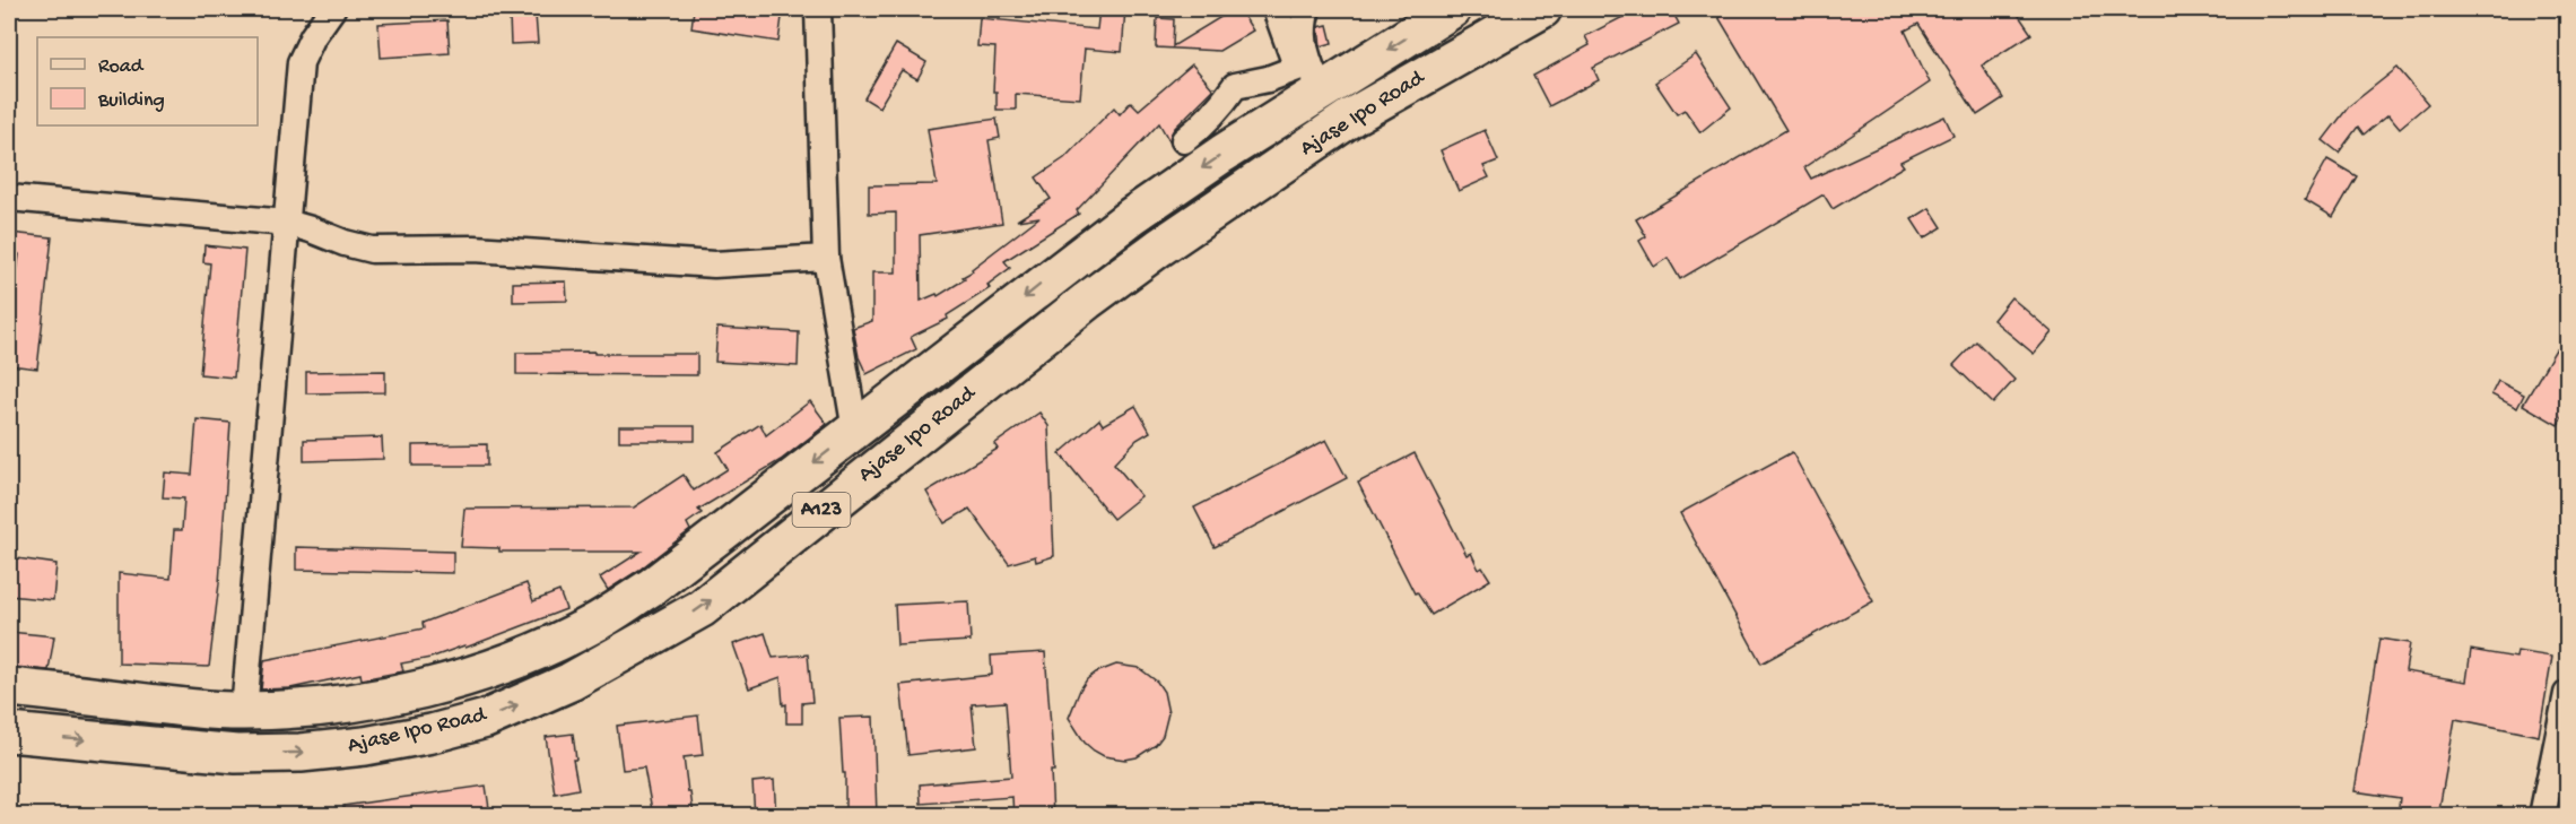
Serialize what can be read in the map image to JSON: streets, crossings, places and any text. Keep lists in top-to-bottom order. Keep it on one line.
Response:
{"streets":{"highway":["Ajase Ipo Road","A123"]},"legend":["Road","Building"]}
